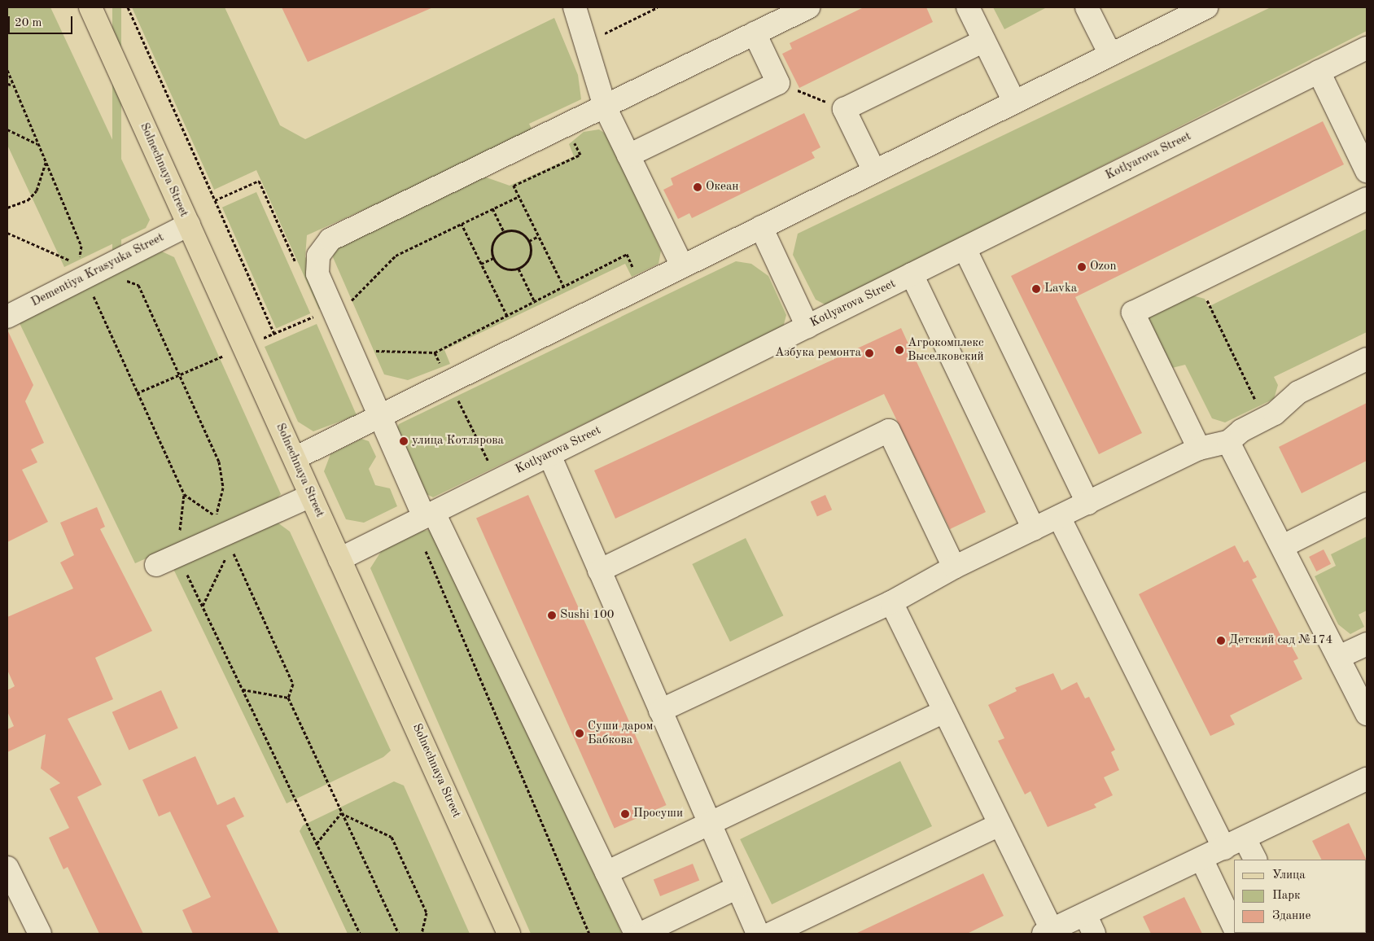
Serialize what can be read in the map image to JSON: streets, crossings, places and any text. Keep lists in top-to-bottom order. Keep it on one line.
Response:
{"streets":{"main road":["Solnechnaya Street"],"street":["Kotlyarova Street","Dementiya Krasyuka Street"]},"crossings":[["Kotlyarova Street","Solnechnaya Street"],["Solnechnaya Street","Dementiya Krasyuka Street"]],"places":["Океан","Ozon","Lavka","Агрокомплекс Выселковский","Азбука ремонта","улица Котлярова","Sushi 100","Детский сад №174","Суши даром Бабкова","Просуши"],"legend":["Улица","Парк","Здание"],"scale_bar":"20 m"}
